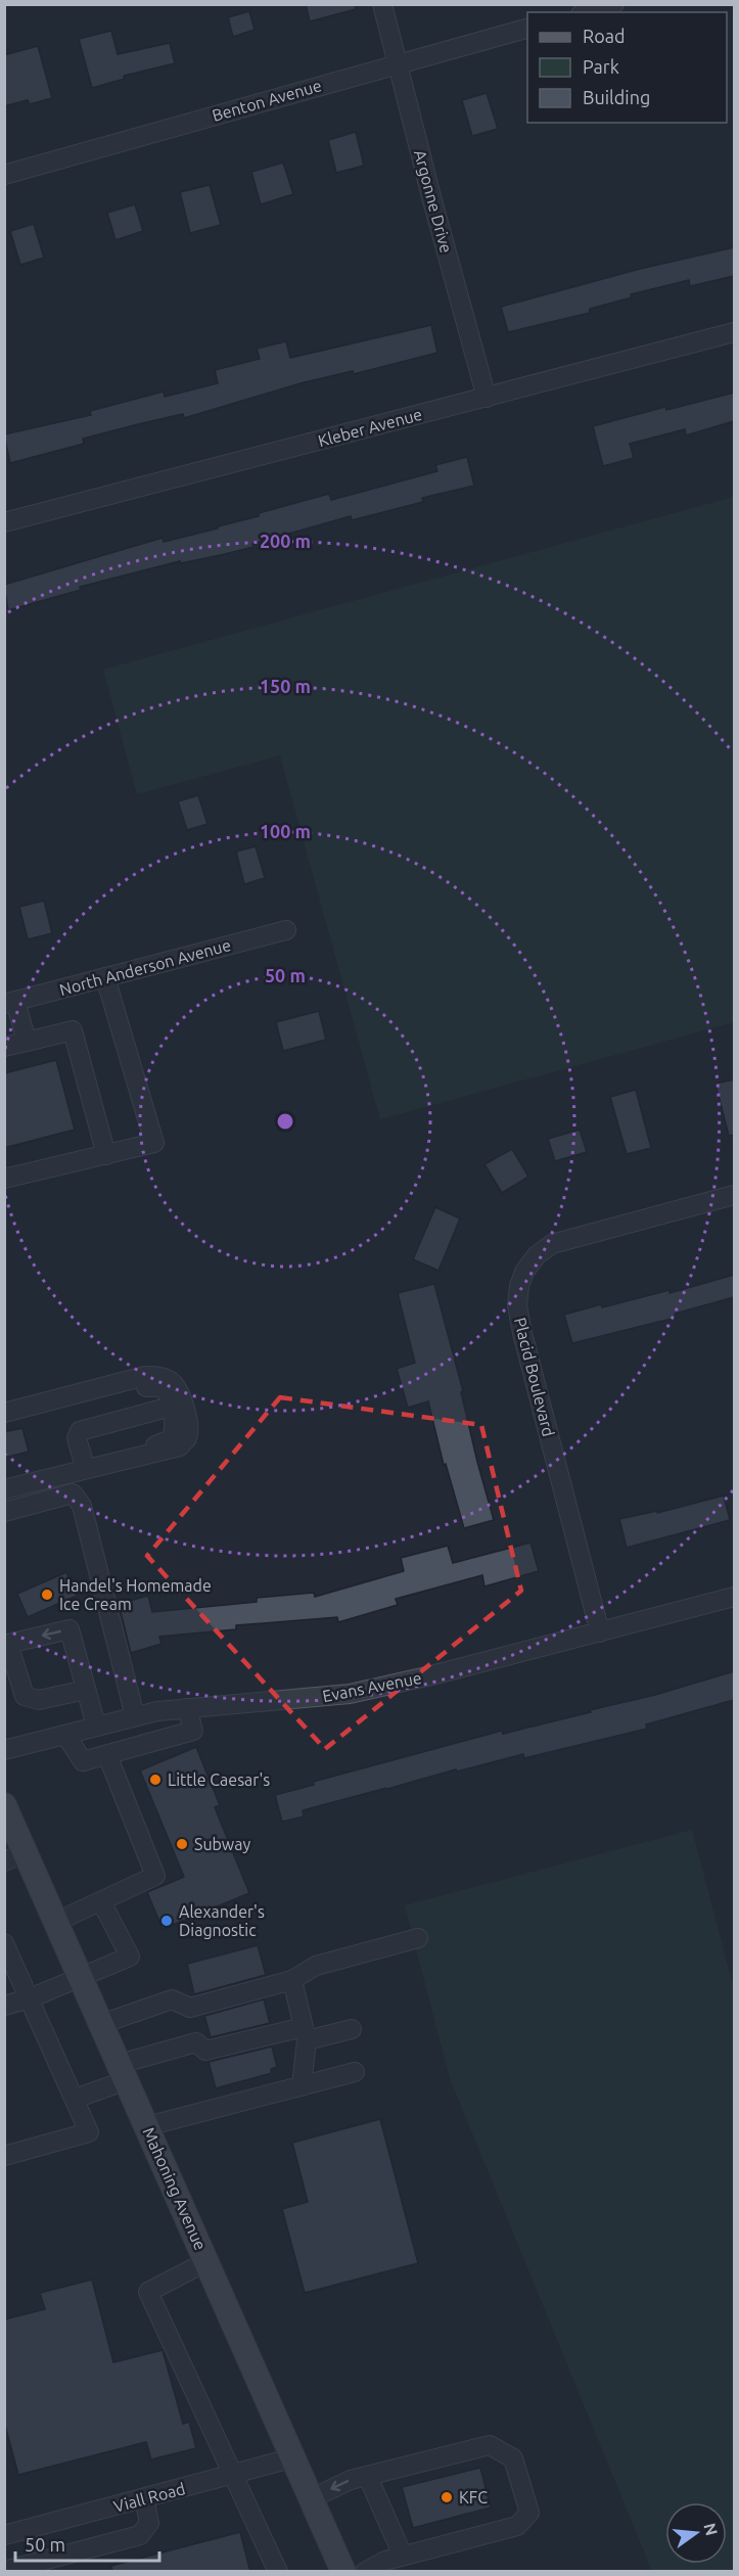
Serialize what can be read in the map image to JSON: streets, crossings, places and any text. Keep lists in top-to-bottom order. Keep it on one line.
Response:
{"streets":{"main road":["Mahoning Avenue"],"street":["Benton Avenue","Argonne Drive","Kleber Avenue","North Anderson Avenue","Placid Boulevard","Evans Avenue","Viall Road"]},"crossings":[["Benton Avenue","Argonne Drive"],["Argonne Drive","Kleber Avenue"],["Placid Boulevard","Evans Avenue"],["Mahoning Avenue","Viall Road"]],"places":["Handel's Homemade Ice Cream","Little Caesar's","Subway","Alexander's Diagnostic","KFC"],"legend":["Road","Park","Building"],"scale_bar":"50 m","north":"right","rings":["200 m","150 m","100 m","50 m"]}
